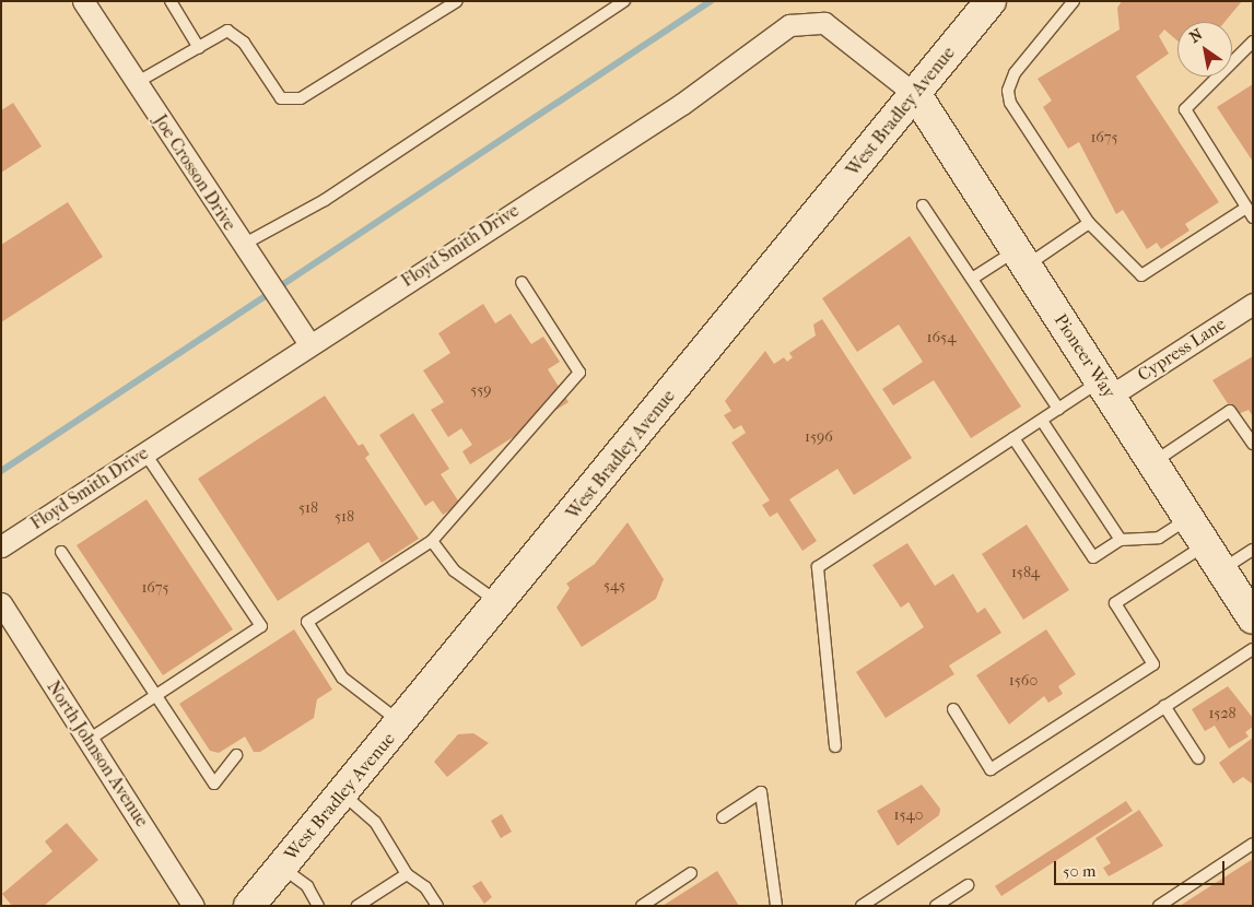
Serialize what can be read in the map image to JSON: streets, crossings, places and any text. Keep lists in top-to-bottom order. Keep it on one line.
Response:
{"streets":{"main road":["West Bradley Avenue","Pioneer Way"],"street":["Joe Crosson Drive","Floyd Smith Drive","Cypress Lane","North Johnson Avenue"]},"crossings":[["West Bradley Avenue","Floyd Smith Drive"],["West Bradley Avenue","Pioneer Way"],["Joe Crosson Drive","Floyd Smith Drive"],["Floyd Smith Drive","Pioneer Way"],["Cypress Lane","Pioneer Way"]],"house_numbers":["1675","1654","559","1596","518","518","1584","545","1675","1560","1528","1540"],"scale_bar":"50 m","north":"top left"}
